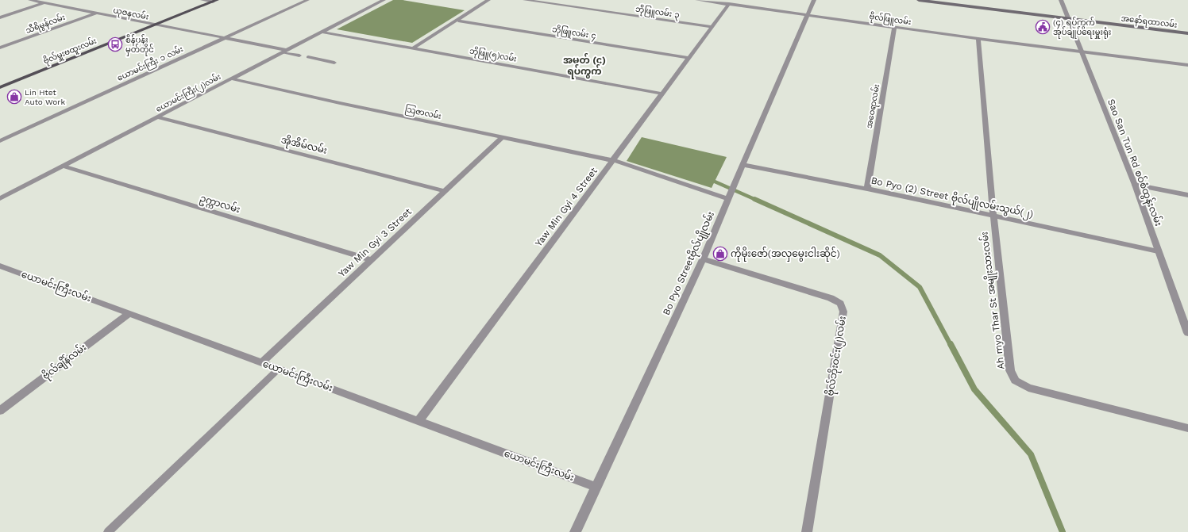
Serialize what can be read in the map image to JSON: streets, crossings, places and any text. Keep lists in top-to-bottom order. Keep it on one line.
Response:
{"streets":{"main road":["အနော်ရထာလမ်း","ဗိုလ်မှူးဗထူးလမ်း"],"street":["ဘိုဖြူလမ်း ၃","ယုဇနလမ်း","ဗိုလ်ဖြူလမ်း","သီရိမွန်လမ်း","ဘိုဖြူလမ်း ၄","ဘိုဖြူ(၅)လမ်း","ယောမင်းကြီး ၁ လမ်း","ယောမင်းကြီး(၂)လမ်း","အဝေရာလမ်း","သြဇာလမ်း","အိုအိမ်လမ်း","Sao San Tun Rd စဝ်စံထွန်းလမ်း","Bo Pyo (2) Street ဗိုလ်ပျိုလမ်းသွယ်(၂)","ဥက္ကာလမ်း","Yaw Min Gyi 4 Street","Yaw Min Gyi 3 Street","Bo Pyo Streetဗိုလ်ပျိုလမ်း","ယောမင်းကြီးလမ်း","Ah myo Thar St အမျိုးသားလမ်း","ဗိုလ်ဘိုးဝင်း(၂)လမ်း","ဗိုလ်ချိန်လမ်း"]},"crossings":[["ဘိုဖြူလမ်း ၃","Yaw Min Gyi 4 Street"],["ယုဇနလမ်း","သီရိမွန်လမ်း"],["ယုဇနလမ်း","ဗိုလ်မှူးဗထူးလမ်း"],["ယုဇနလမ်း","ယောမင်းကြီး ၁ လမ်း"],["ယုဇနလမ်း","ယောမင်းကြီး(၂)လမ်း"],["ဗိုလ်ဖြူလမ်း","အဝေရာလမ်း"],["ဗိုလ်ဖြူလမ်း","Sao San Tun Rd စဝ်စံထွန်းလမ်း"],["ဗိုလ်ဖြူလမ်း","Yaw Min Gyi 4 Street"],["ဗိုလ်ဖြူလမ်း","Bo Pyo Streetဗိုလ်ပျိုလမ်း"],["ဗိုလ်ဖြူလမ်း","Ah myo Thar St အမျိုးသားလမ်း"],["အနော်ရထာလမ်း","Sao San Tun Rd စဝ်စံထွန်းလမ်း"],["ဘိုဖြူလမ်း ၄","Yaw Min Gyi 4 Street"],["ဘိုဖြူ(၅)လမ်း","ယောမင်းကြီး(၂)လမ်း"],["ဘိုဖြူ(၅)လမ်း","Yaw Min Gyi 4 Street"],["ယောမင်းကြီး(၂)လမ်း","သြဇာလမ်း"],["ယောမင်းကြီး(၂)လမ်း","အိုအိမ်လမ်း"],["ယောမင်းကြီး(၂)လမ်း","ဥက္ကာလမ်း"],["အဝေရာလမ်း","Bo Pyo (2) Street ဗိုလ်ပျိုလမ်းသွယ်(၂)"],["သြဇာလမ်း","Yaw Min Gyi 4 Street"],["သြဇာလမ်း","Yaw Min Gyi 3 Street"],["သြဇာလမ်း","Bo Pyo Streetဗိုလ်ပျိုလမ်း"],["အိုအိမ်လမ်း","Yaw Min Gyi 3 Street"],["Sao San Tun Rd စဝ်စံထွန်းလမ်း","Bo Pyo (2) Street ဗိုလ်ပျိုလမ်းသွယ်(၂)"],["Bo Pyo (2) Street ဗိုလ်ပျိုလမ်းသွယ်(၂)","Bo Pyo Streetဗိုလ်ပျိုလမ်း"],["Bo Pyo (2) Street ဗိုလ်ပျိုလမ်းသွယ်(၂)","Ah myo Thar St အမျိုးသားလမ်း"],["ဥက္ကာလမ်း","Yaw Min Gyi 3 Street"],["Yaw Min Gyi 4 Street","ယောမင်းကြီးလမ်း"],["Yaw Min Gyi 3 Street","ယောမင်းကြီးလမ်း"],["Bo Pyo Streetဗိုလ်ပျိုလမ်း","ယောမင်းကြီးလမ်း"],["Bo Pyo Streetဗိုလ်ပျိုလမ်း","ဗိုလ်ဘိုးဝင်း(၂)လမ်း"],["ယောမင်းကြီးလမ်း","ဗိုလ်ချိန်လမ်း"]],"districts":["အမှတ် (၄) ရပ်ကွက်"],"places":{"public building":["(၄) ရပ်ကွက် အုပ်ချုပ်ရေးမှူးရုံး"],"bus stop":["စိန်ပန်း မှတ်တိုင်"],"shop":["Lin Htet Auto Work","ကိုမိုးဇော်(အလှမွေးငါးဆိုင်)"]}}
